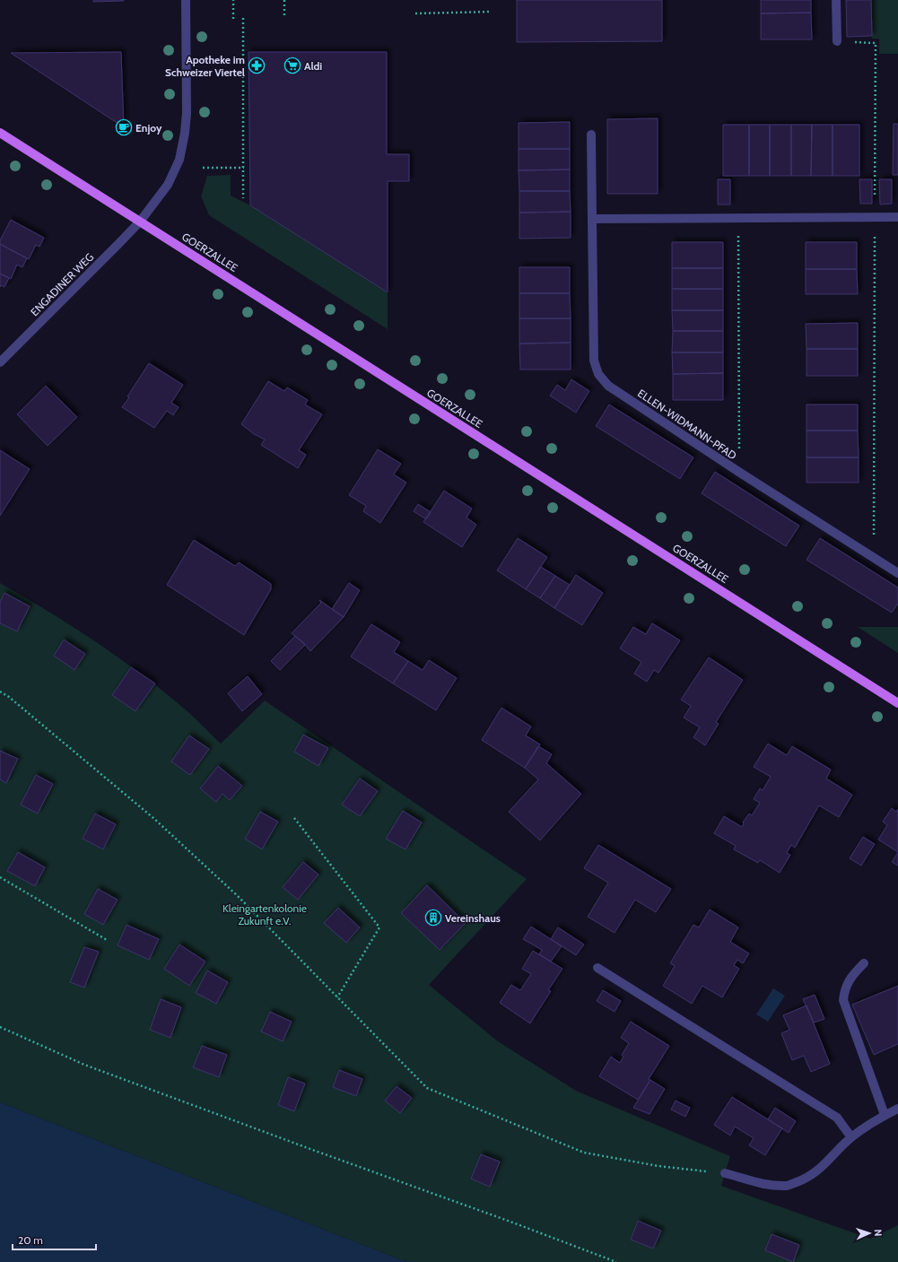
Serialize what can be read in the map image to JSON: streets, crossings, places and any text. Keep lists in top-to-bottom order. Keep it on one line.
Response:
{"streets":{"main road":["GOERZALLEE"],"street":["ENGADINER WEG","ELLEN-WIDMANN-PFAD"]},"crossings":[["GOERZALLEE","ENGADINER WEG"]],"parks":["Kleingartenkolonie Zukunft e.V."],"places":{"pharmacy":["Apotheke im Schweizer Viertel"],"supermarket":["Aldi"],"cafe":["Enjoy"],"building":["Vereinshaus"]},"scale_bar":"20 m","north":"right"}
